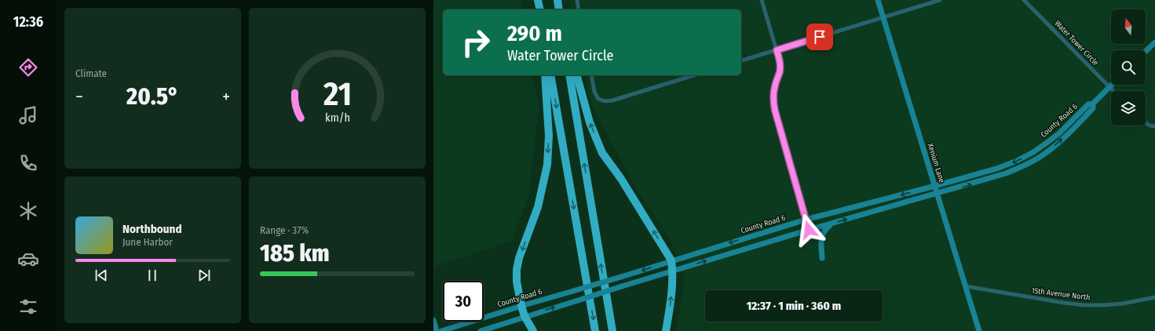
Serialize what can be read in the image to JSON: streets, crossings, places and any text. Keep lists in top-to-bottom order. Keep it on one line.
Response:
{"streets":{"main road":["County Road 6","Xenium Lane"],"street":["Water Tower Circle","15th Avenue North"]},"crossings":[["Water Tower Circle","County Road 6"],["County Road 6","Xenium Lane"],["Xenium Lane","15th Avenue North"]],"north":"top","page":{"tabs":"12:36","tile":["Climate",["Range · 37%","185 km"]],"turn":["290 m","Water Tower Circle"],"heat":["−","20.5°","+"],"song":["Northbound","June Harbor"],"limit":"30","trip":"12:37 · 1 min · 360 m","gauge":["21","km/h"]}}
